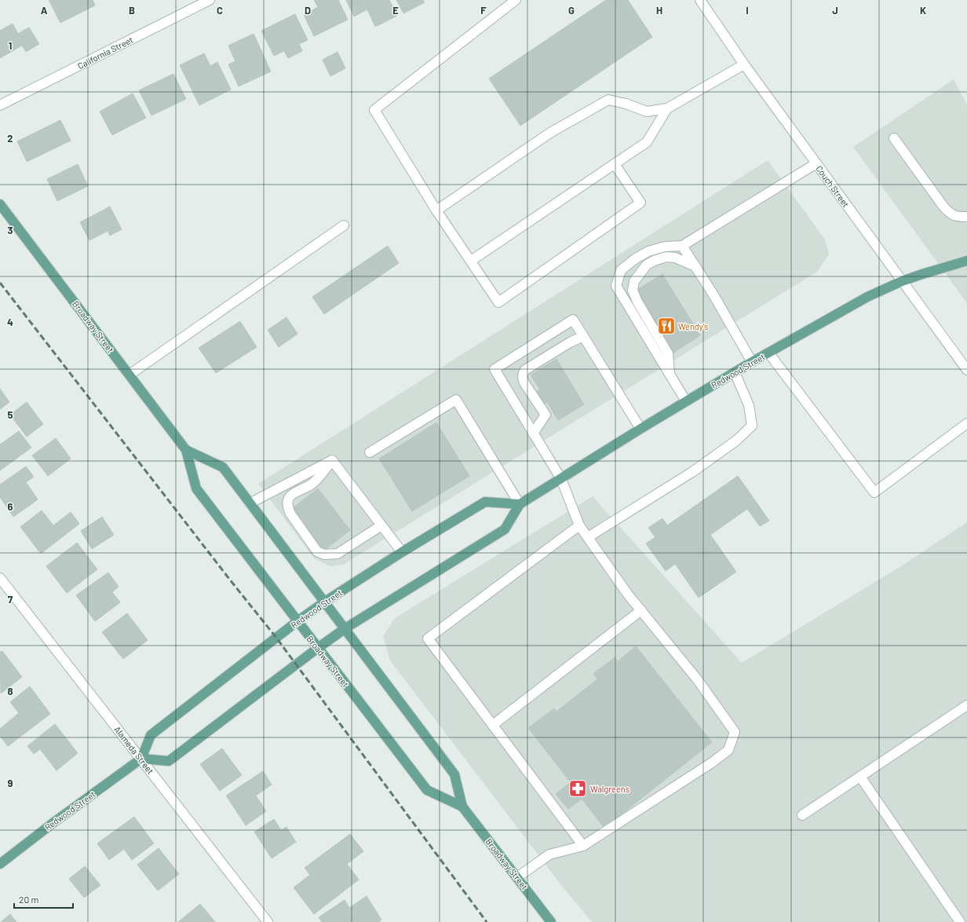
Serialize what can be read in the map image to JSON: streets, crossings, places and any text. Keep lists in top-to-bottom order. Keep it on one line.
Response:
{"streets":{"main road":["Broadway Street","Redwood Street"],"street":["California Street","Couch Street","Alameda Street"]},"crossings":[["Couch Street","Redwood Street"],["Broadway Street","Redwood Street"],["Redwood Street","Alameda Street"]],"places":{"restaurant":["Wendy's"],"pharmacy":["Walgreens"]},"scale_bar":"20 m","grid":{"columns":["A","B","C","D","E","F","G","H","I","J","K"],"rows":["1","2","3","4","5","6","7","8","9"]}}
